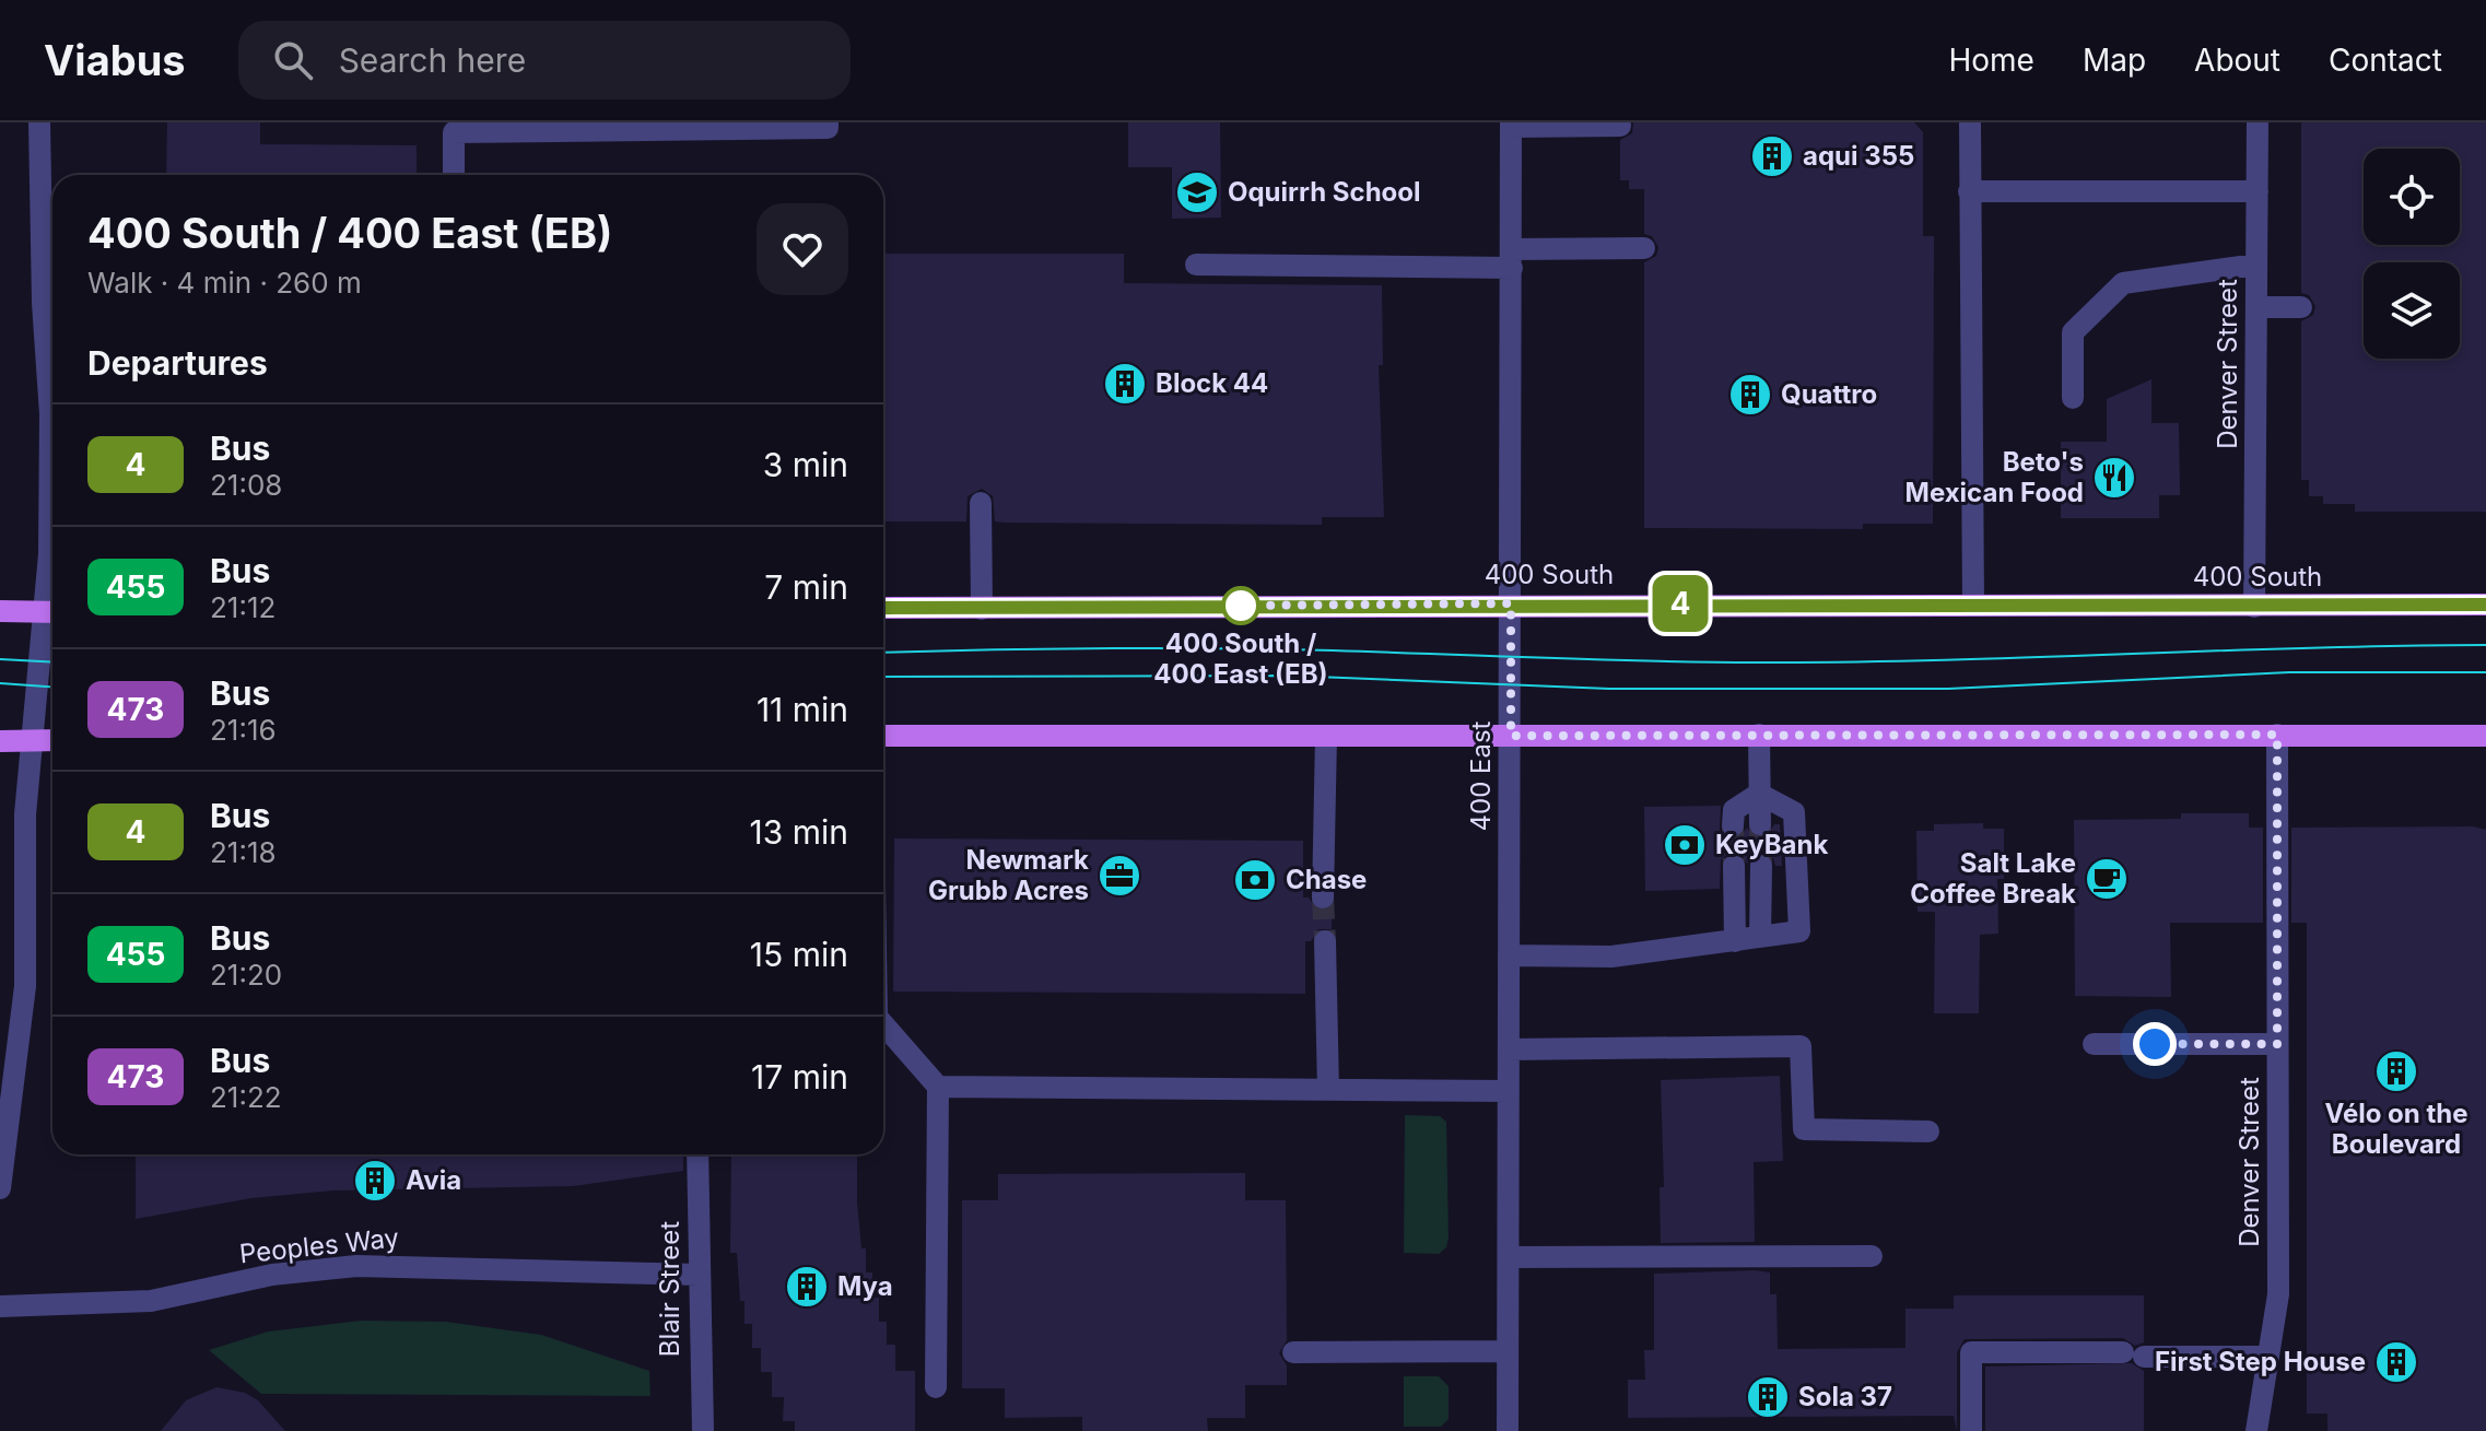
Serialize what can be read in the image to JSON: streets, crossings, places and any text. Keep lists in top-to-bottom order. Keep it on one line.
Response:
{"streets":{"main road":["400 South"],"street":["Denver Street","400 East","Peoples Way","Blair Street"]},"crossings":[["Denver Street","400 South"],["400 South","400 East"],["Peoples Way","Blair Street"]],"places":{"building":["aqui 355","Block 44","Quattro","Vélo on the Boulevard","Avia","Mya","First Step House","Sola 37"],"school or university":["Oquirrh School"],"restaurant":["Beto's Mexican Food"],"other":["400 South / 400 East (EB)"],"bank":["KeyBank","Chase"],"office":["Newmark Grubb Acres"],"cafe":["Salt Lake Coffee Break"]},"lines":["bus line 4"],"page":{"header":"Viabus","search":"Search here","nav":["Home","Map","About","Contact"],"on_map":"4","heading":[["400 South / 400 East (EB)","Walk · 4 min · 260 m"],"Departures"],"list":[{"mark":"4","name":"Bus","note":"21:08","value":"3 min"},{"mark":"455","name":"Bus","note":"21:12","value":"7 min"},{"mark":"473","name":"Bus","note":"21:16","value":"11 min"},{"mark":"4","name":"Bus","note":"21:18","value":"13 min"},{"mark":"455","name":"Bus","note":"21:20","value":"15 min"},{"mark":"473","name":"Bus","note":"21:22","value":"17 min"}]}}
